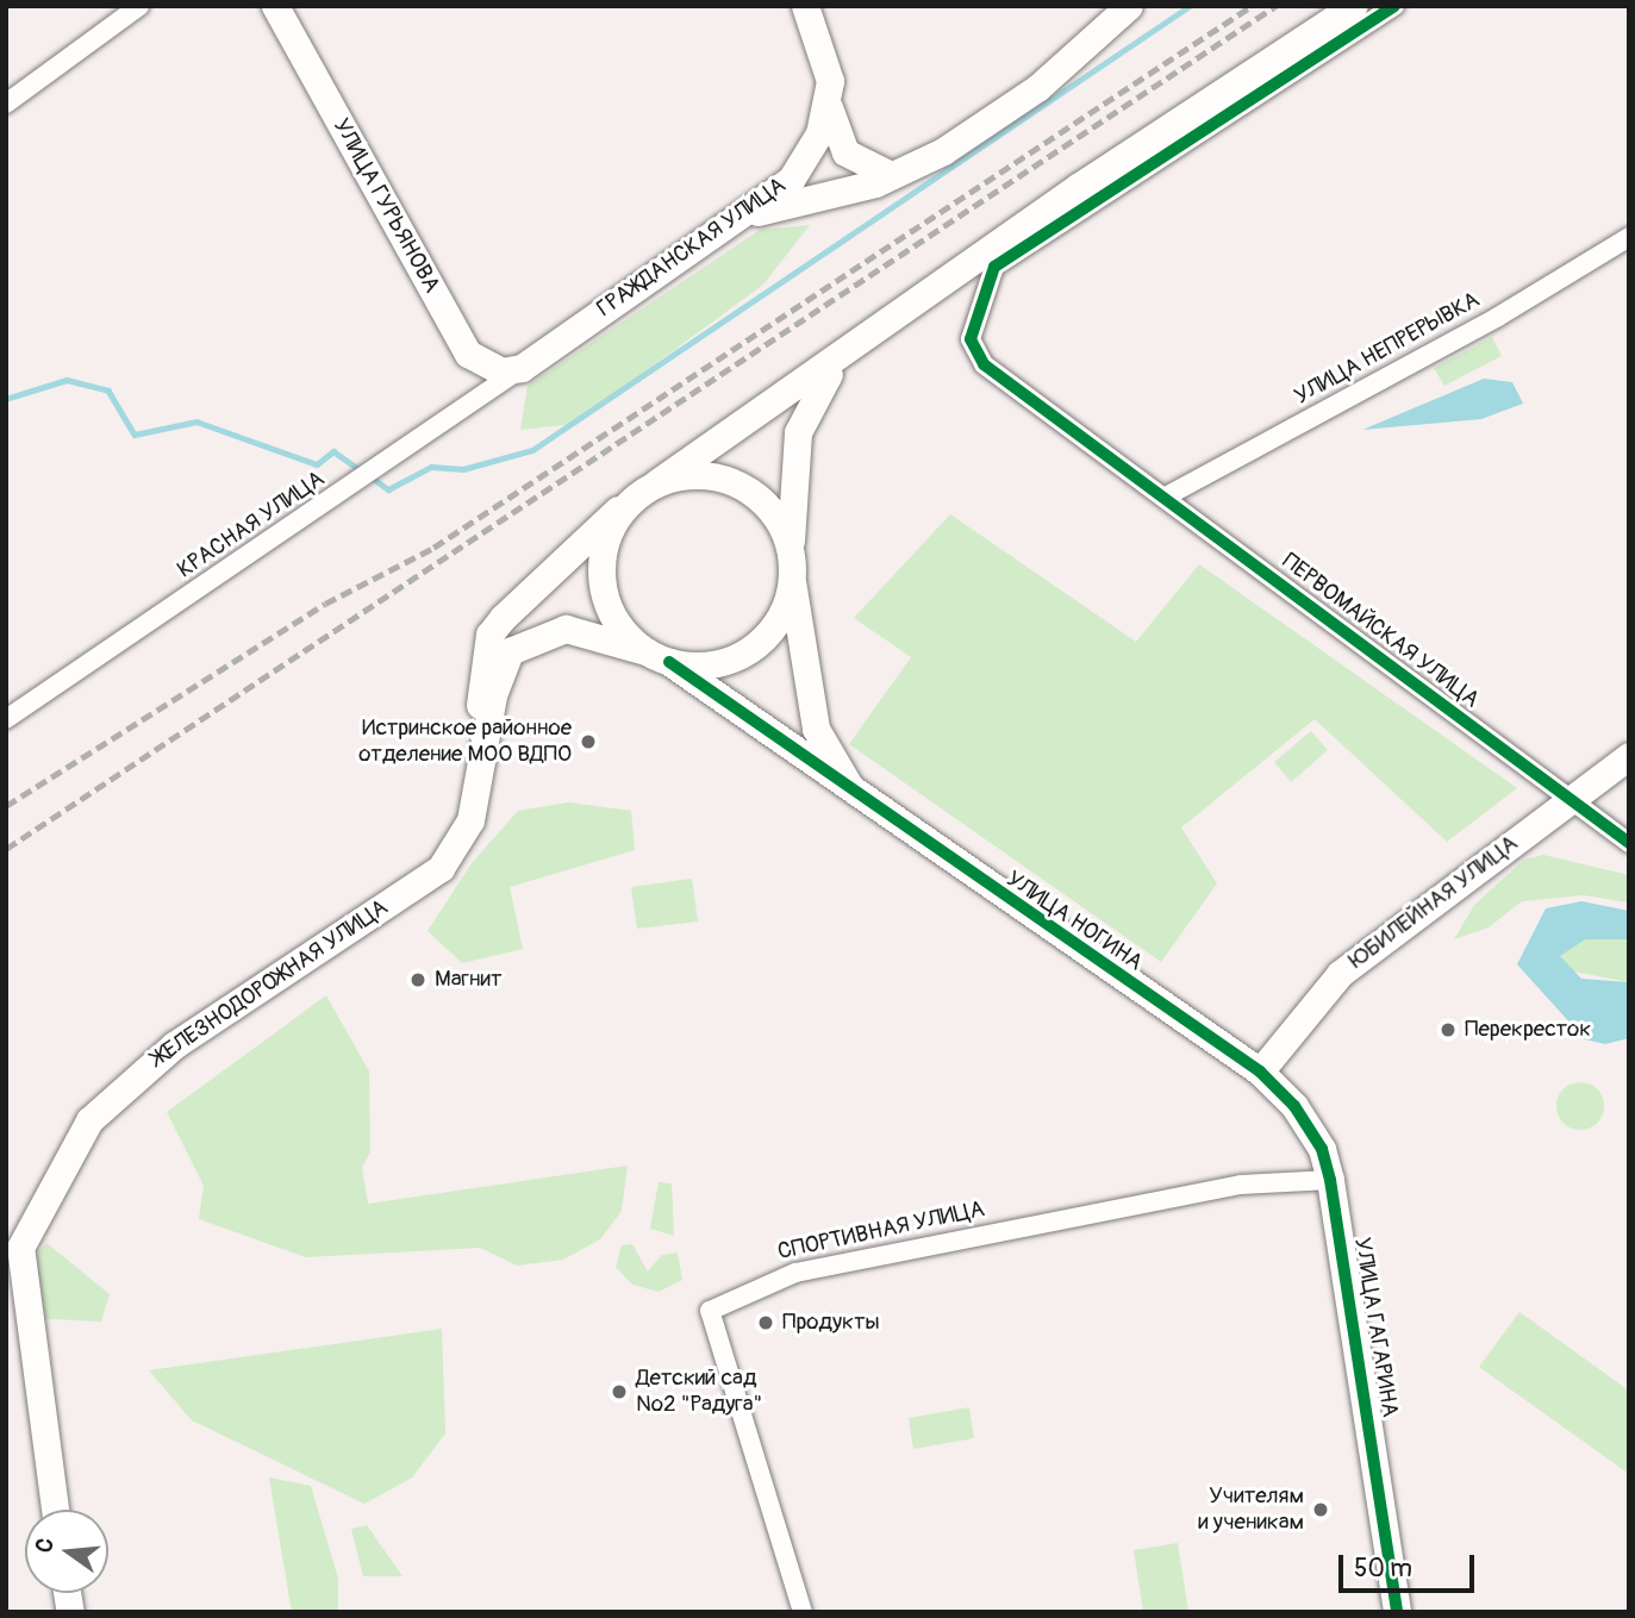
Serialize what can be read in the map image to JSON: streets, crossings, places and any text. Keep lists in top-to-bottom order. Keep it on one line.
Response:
{"streets":{"street":["УЛИЦА ГУРЬЯНОВА","ГРАЖДАНСКАЯ УЛИЦА","УЛИЦА НЕПРЕРЫВКА","КРАСНАЯ УЛИЦА","ПЕРВОМАЙСКАЯ УЛИЦА","ЮБИЛЕЙНАЯ УЛИЦА","УЛИЦА НОГИНА","ЖЕЛЕЗНОДОРОЖНАЯ УЛИЦА","СПОРТИВНАЯ УЛИЦА","УЛИЦА ГАГАРИНА"]},"crossings":[["УЛИЦА ГУРЬЯНОВА","ГРАЖДАНСКАЯ УЛИЦА"],["УЛИЦА ГУРЬЯНОВА","КРАСНАЯ УЛИЦА"],["ГРАЖДАНСКАЯ УЛИЦА","КРАСНАЯ УЛИЦА"],["УЛИЦА НЕПРЕРЫВКА","ПЕРВОМАЙСКАЯ УЛИЦА"],["ПЕРВОМАЙСКАЯ УЛИЦА","ЮБИЛЕЙНАЯ УЛИЦА"],["ЮБИЛЕЙНАЯ УЛИЦА","УЛИЦА НОГИНА"],["ЮБИЛЕЙНАЯ УЛИЦА","УЛИЦА ГАГАРИНА"],["УЛИЦА НОГИНА","ЖЕЛЕЗНОДОРОЖНАЯ УЛИЦА"],["УЛИЦА НОГИНА","УЛИЦА ГАГАРИНА"],["СПОРТИВНАЯ УЛИЦА","УЛИЦА ГАГАРИНА"]],"places":["Истринское районное отделение МОО ВДПО","Магнит","Перекресток","Продукты","Детский сад №2 \"Радуга\"","Учителям и ученикам"],"scale_bar":"50 m","north":"left"}
